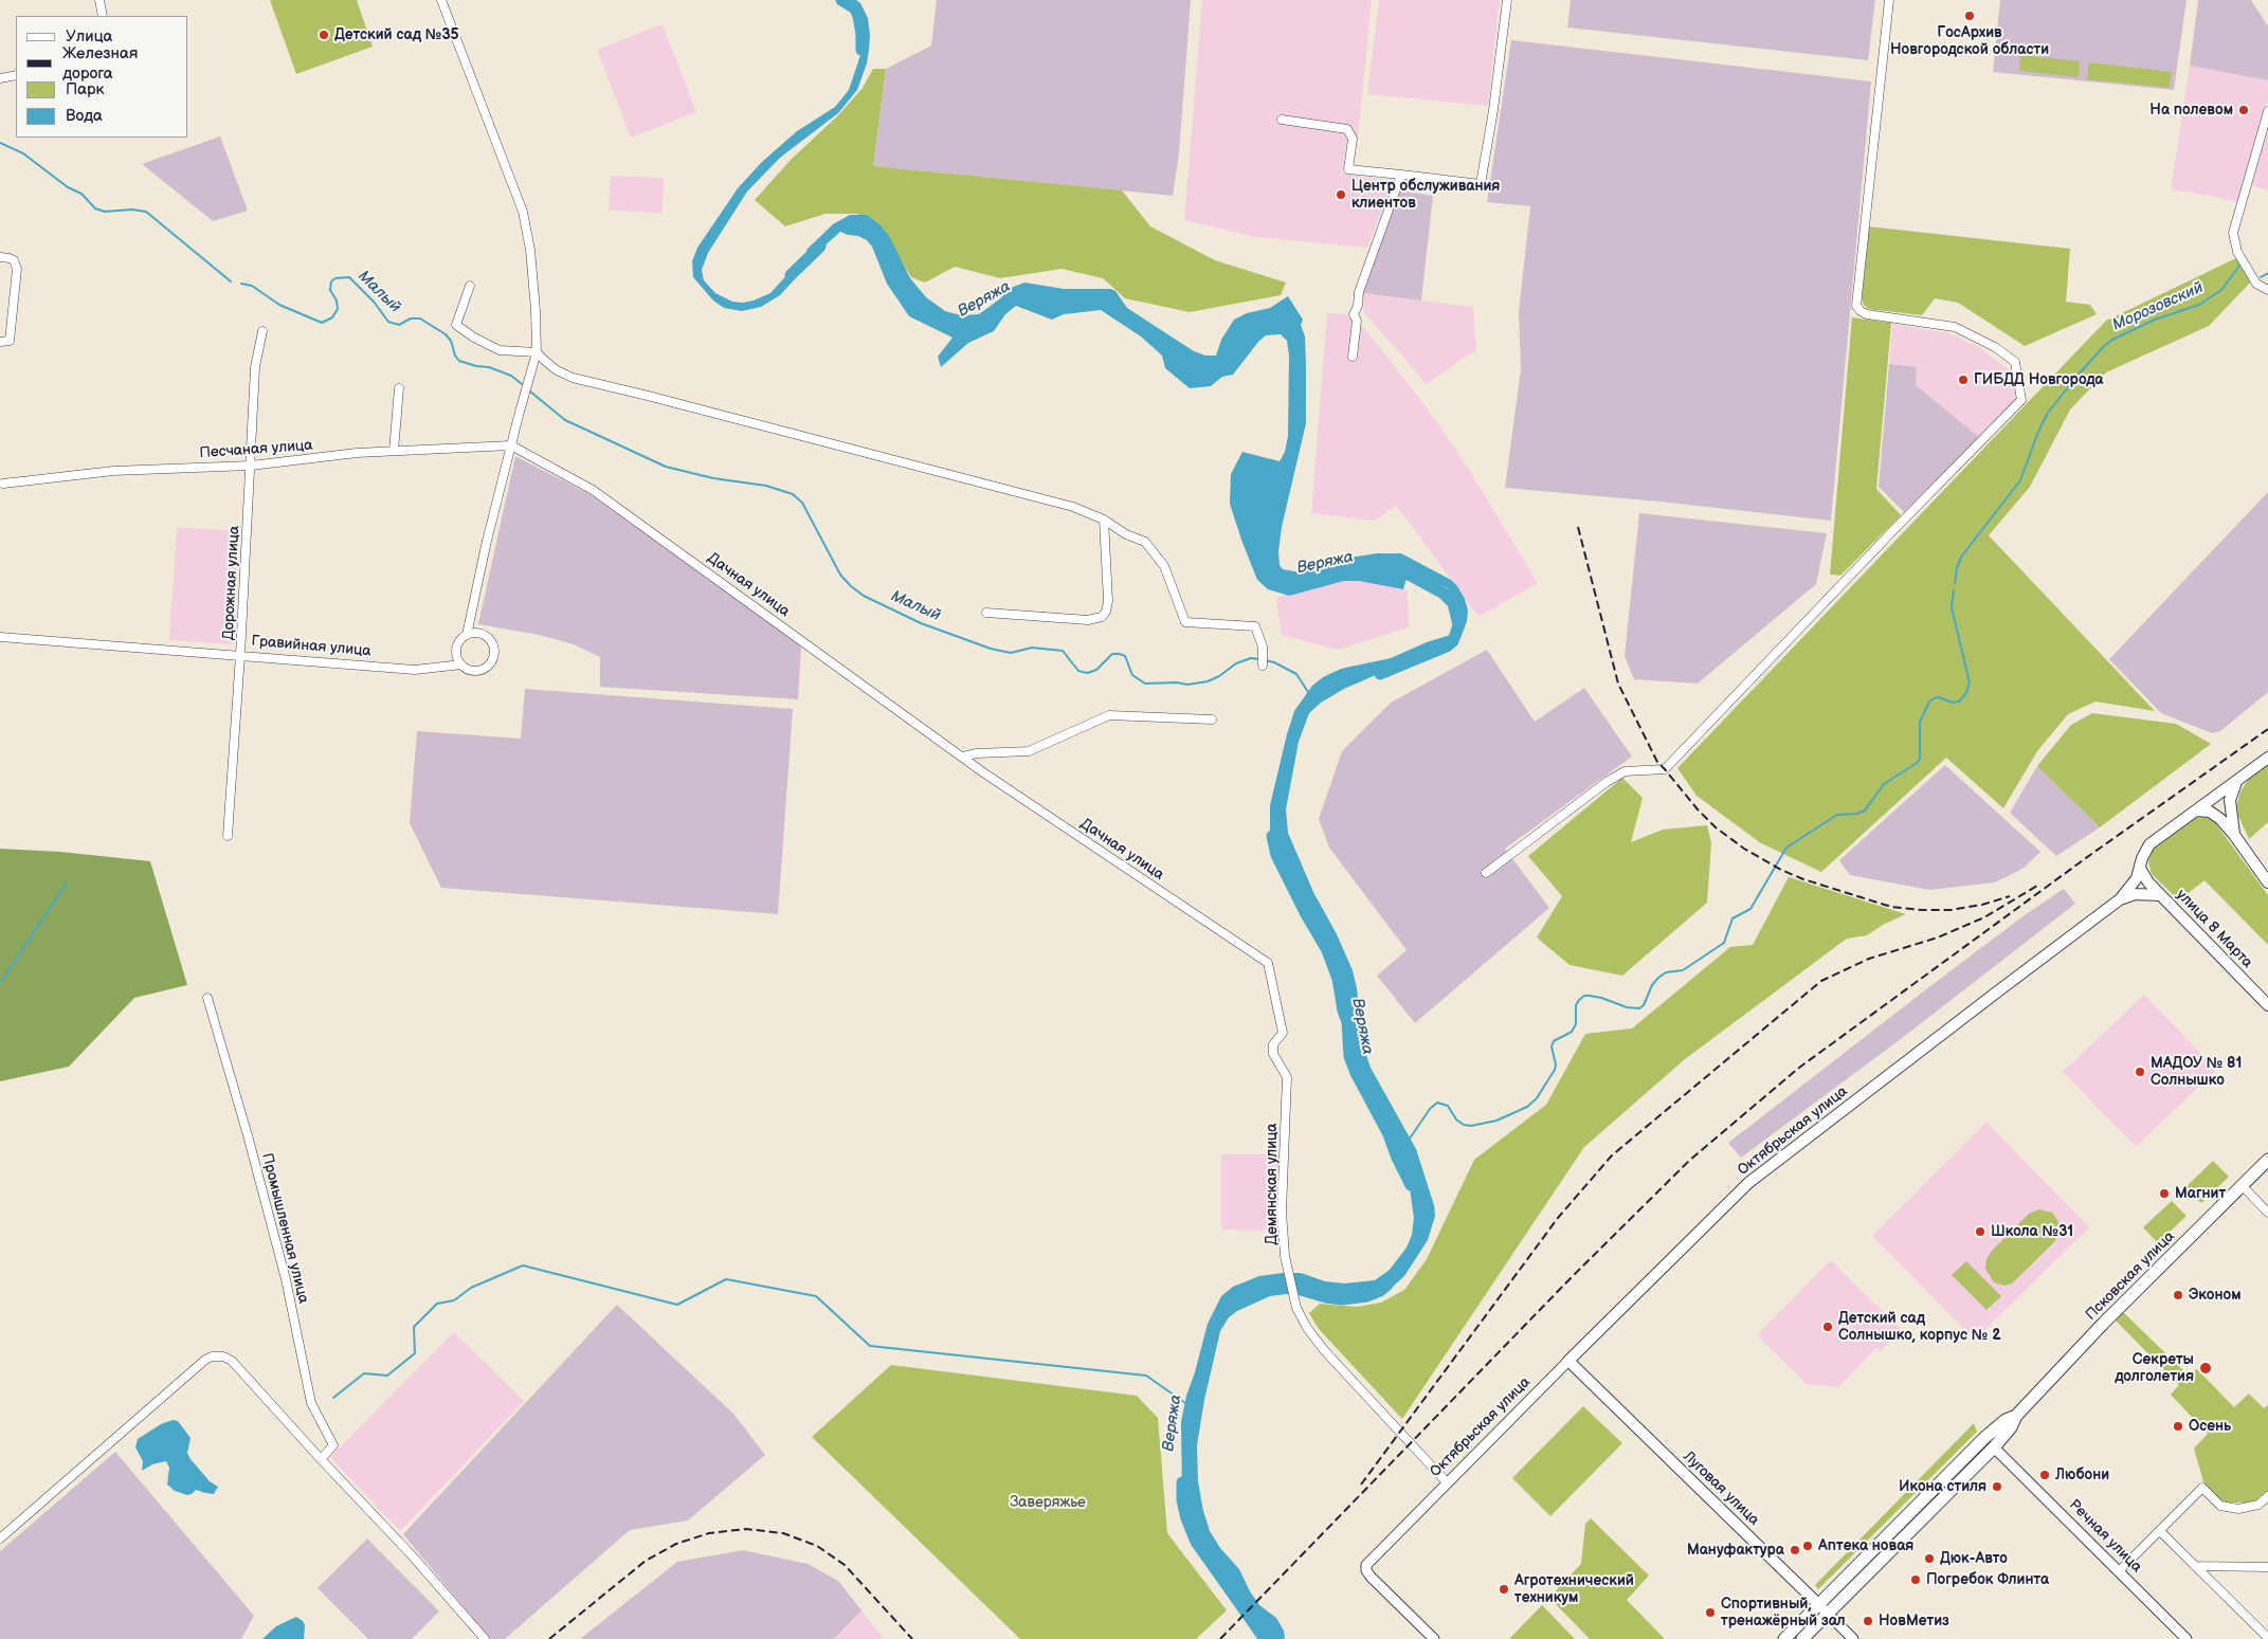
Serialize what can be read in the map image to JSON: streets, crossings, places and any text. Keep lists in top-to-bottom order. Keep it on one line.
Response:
{"streets":{"main road":["улица 8 Марта","Октябрьская улица","Псковская улица","Луговая улица"],"street":["Песчаная улица","Дорожная улица","Дачная улица","Гравийная улица","Демянская улица","Промышленная улица","Речная улица"]},"crossings":[["Песчаная улица","Дорожная улица"],["Песчаная улица","Дачная улица"],["Дорожная улица","Гравийная улица"],["Дачная улица","Демянская улица"],["улица 8 Марта","Октябрьская улица"],["Октябрьская улица","Демянская улица"],["Октябрьская улица","Луговая улица"],["Псковская улица","Луговая улица"],["Псковская улица","Речная улица"]],"water":["Малый","Веряжа","Морозовский"],"parks":["Заверяжье"],"places":["ГосАрхив Новгородской области","Детский сад №35","На полевом","Центр обслуживания клиентов","ГИБДД Новгорода","МАДОУ № 81 Солнышко","Магнит","Школа №31","Эконом","Детский сад Солнышко, корпус № 2","Секреты долголетия","Осень","Любони","Икона стиля","Аптека новая","Мануфактура","Дюк-Авто","Погребок Флинта","Агротехнический техникум","Спортивный, тренажёрный зал","НовМетиз"],"legend":["Улица","Железная дорога","Парк","Вода"]}
